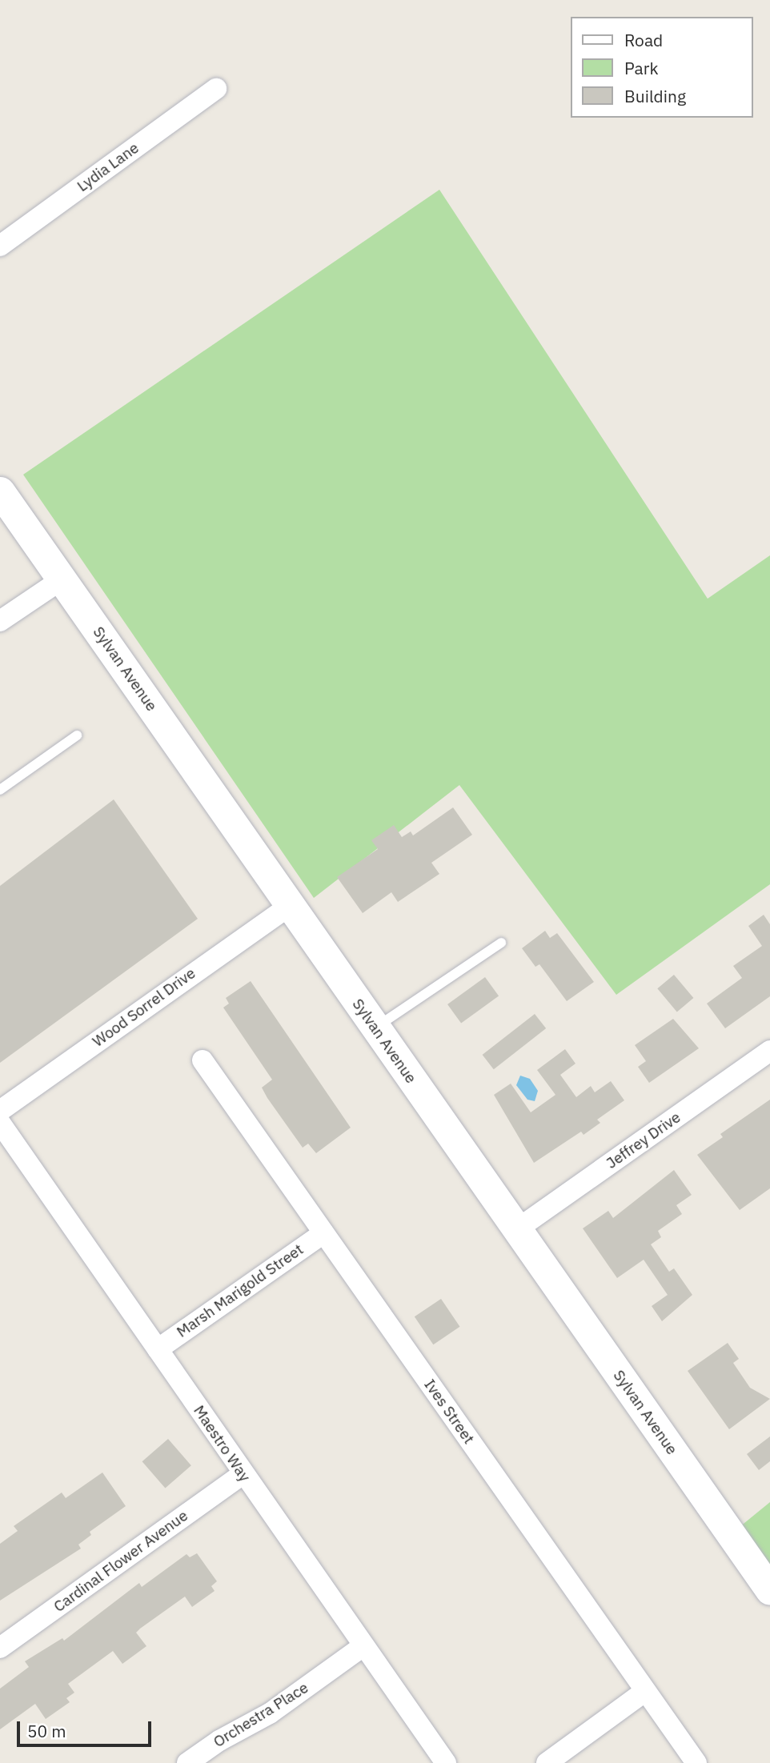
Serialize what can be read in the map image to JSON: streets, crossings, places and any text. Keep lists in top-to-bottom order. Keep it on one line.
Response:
{"streets":{"main road":["Sylvan Avenue"],"street":["Lydia Lane","Wood Sorrel Drive","Jeffrey Drive","Marsh Marigold Street","Ives Street","Maestro Way","Cardinal Flower Avenue","Orchestra Place"]},"crossings":[["Sylvan Avenue","Wood Sorrel Drive"],["Sylvan Avenue","Jeffrey Drive"],["Marsh Marigold Street","Ives Street"],["Marsh Marigold Street","Maestro Way"],["Maestro Way","Cardinal Flower Avenue"],["Maestro Way","Orchestra Place"]],"legend":["Road","Park","Building"],"scale_bar":"50 m"}
